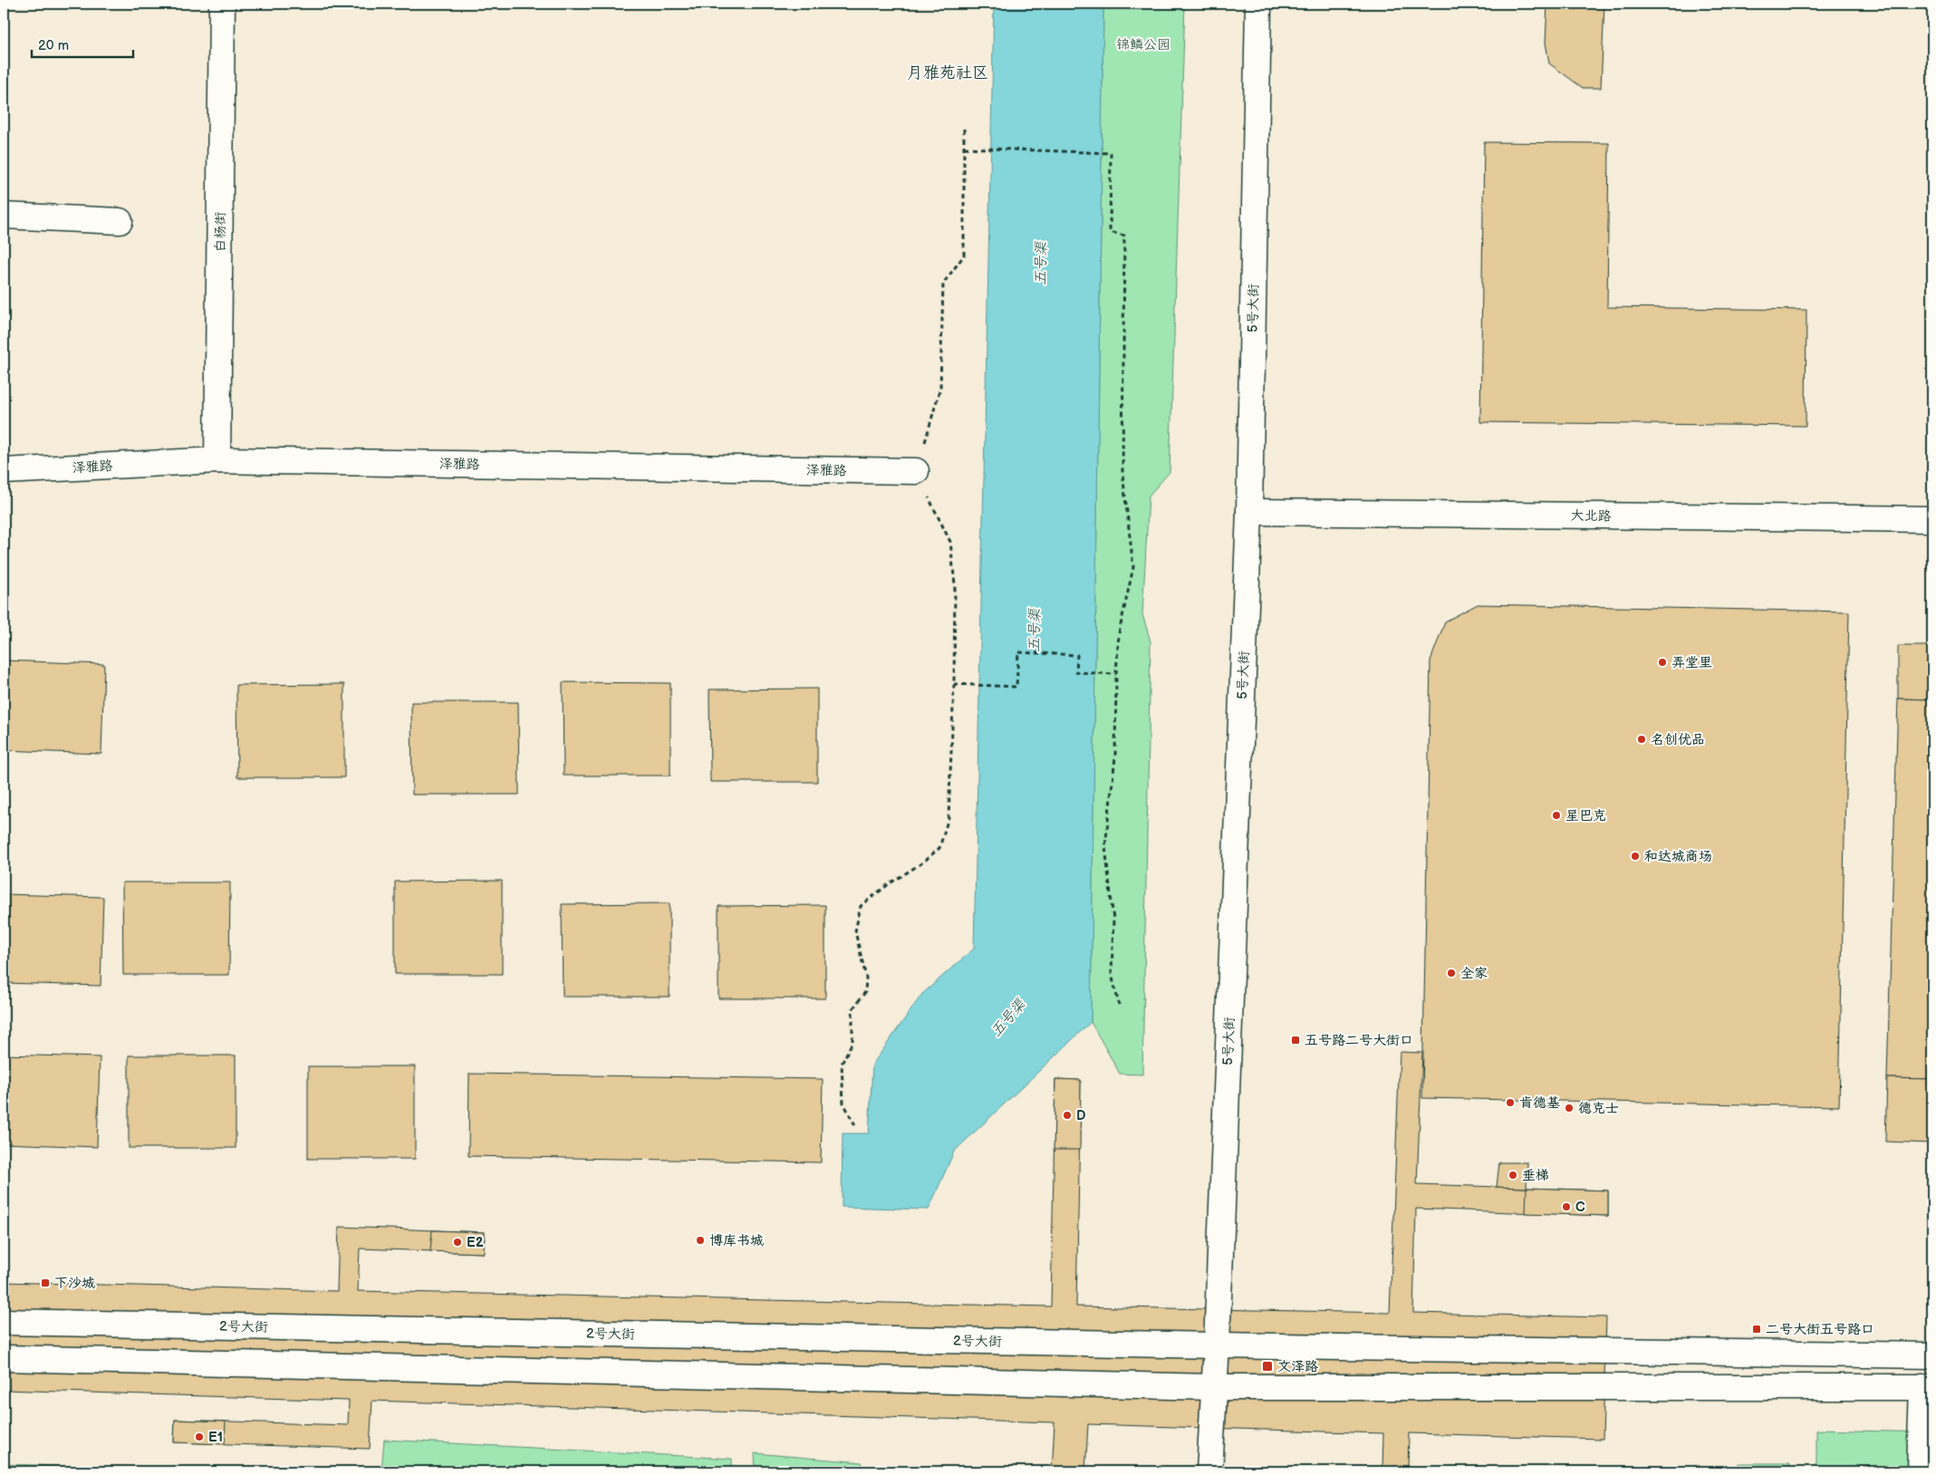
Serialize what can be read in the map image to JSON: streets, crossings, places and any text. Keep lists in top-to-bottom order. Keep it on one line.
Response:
{"streets":{"main road":["白杨街","5号大街","泽雅路","大北路","2号大街"]},"crossings":[["白杨街","泽雅路"],["5号大街","大北路"],["5号大街","2号大街"]],"districts":["月雅苑社区"],"water":["五号渠"],"parks":["锦鳞公园"],"places":{"other":["弄堂里","名创优品","星巴克","和达城商场","全家","肯德基","德克士","D","垂梯","C","博库书城","E2","E1"],"transit":["五号路二号大街口","下沙城","二号大街五号路口","文泽路"]},"scale_bar":"20 m"}
